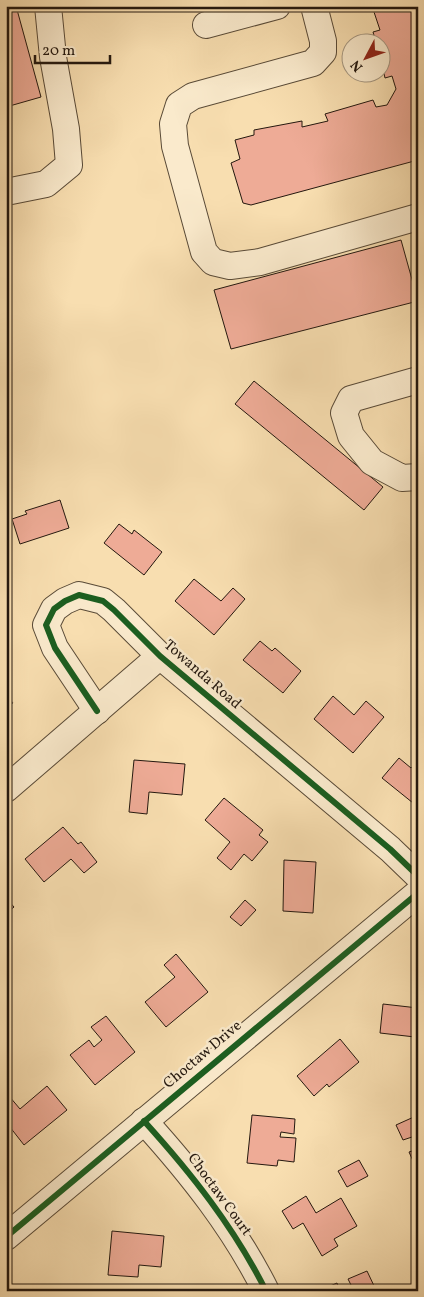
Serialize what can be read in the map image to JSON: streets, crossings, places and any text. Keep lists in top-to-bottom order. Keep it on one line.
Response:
{"streets":{"street":["Towanda Road","Choctaw Drive","Choctaw Court"]},"crossings":[["Choctaw Drive","Choctaw Court"]],"scale_bar":"20 m","north":"bottom left"}
